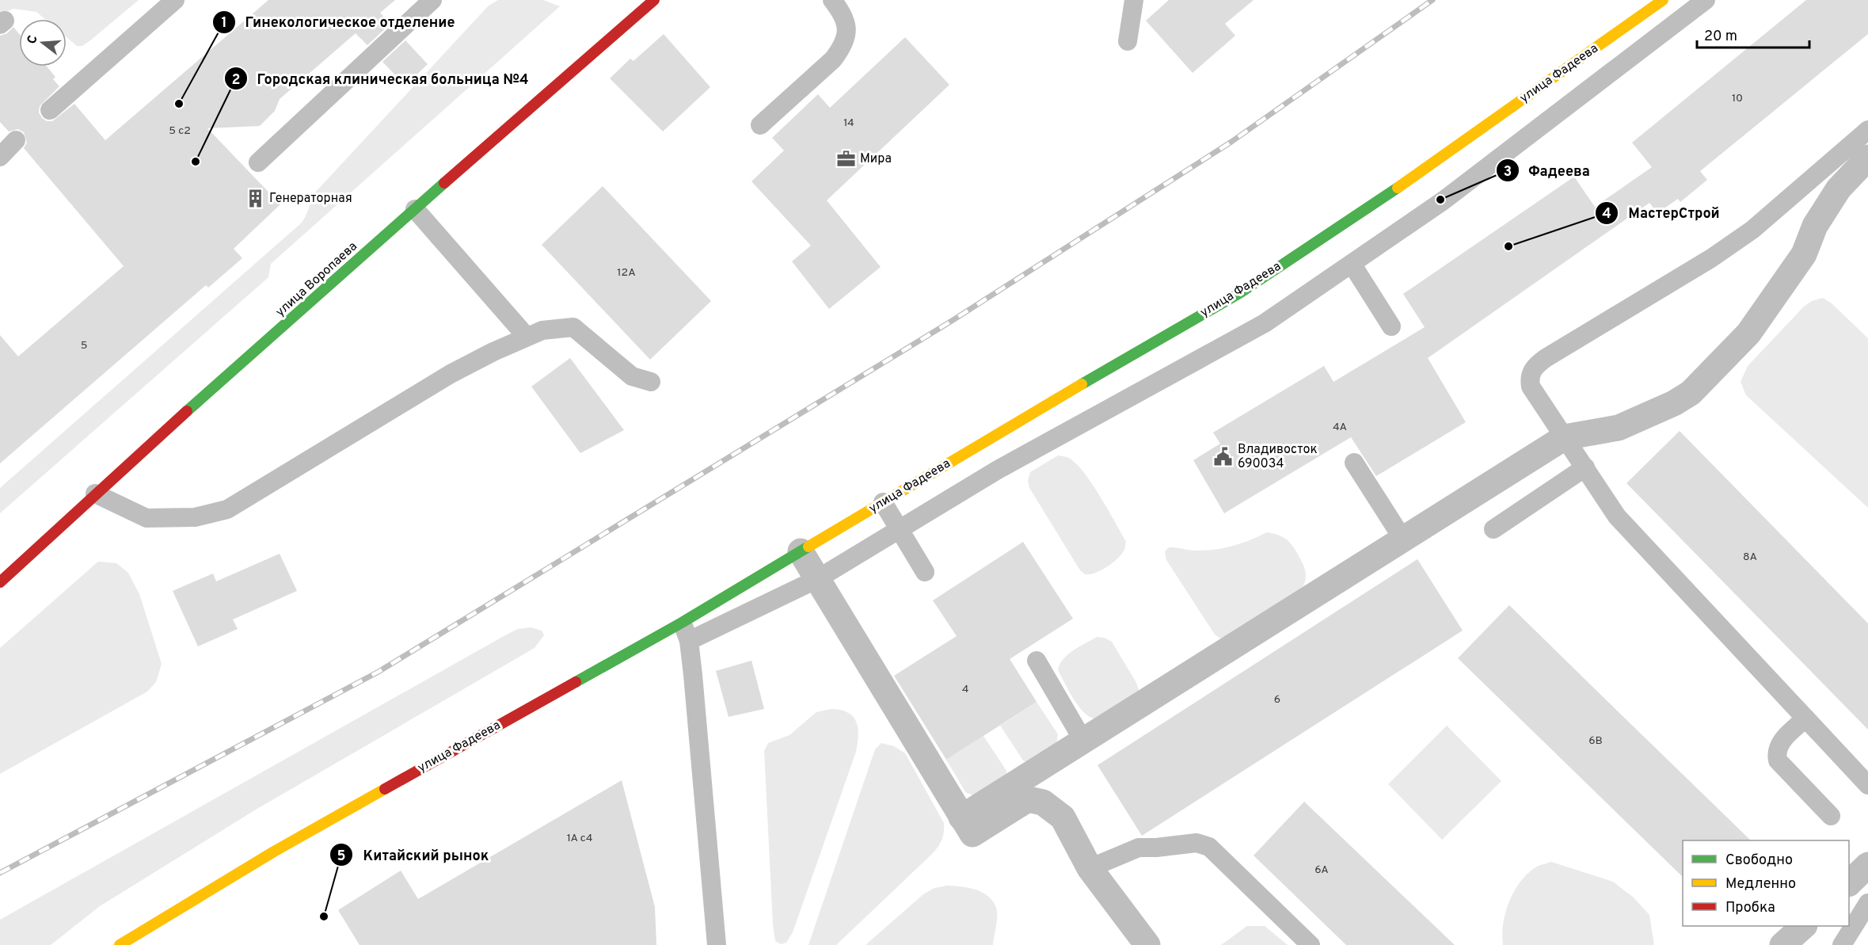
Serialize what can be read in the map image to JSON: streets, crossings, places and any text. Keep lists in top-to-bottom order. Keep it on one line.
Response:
{"streets":{"main road":["улица Фадеева","улица Воропаева"]},"places":{"other":["Гинекологическое отделение","Городская клиническая больница №4","Фадеева","МастерСтрой","Китайский рынок"],"office":["Мира"],"building":["Генераторная"],"public building":["Владивосток 690034"]},"house_numbers":["10","14","5 с2","12А","5","4А","8А","4","6","6В","1А с4","6А"],"legend":["Свободно","Медленно","Пробка"],"scale_bar":"20 m","north":"left"}
